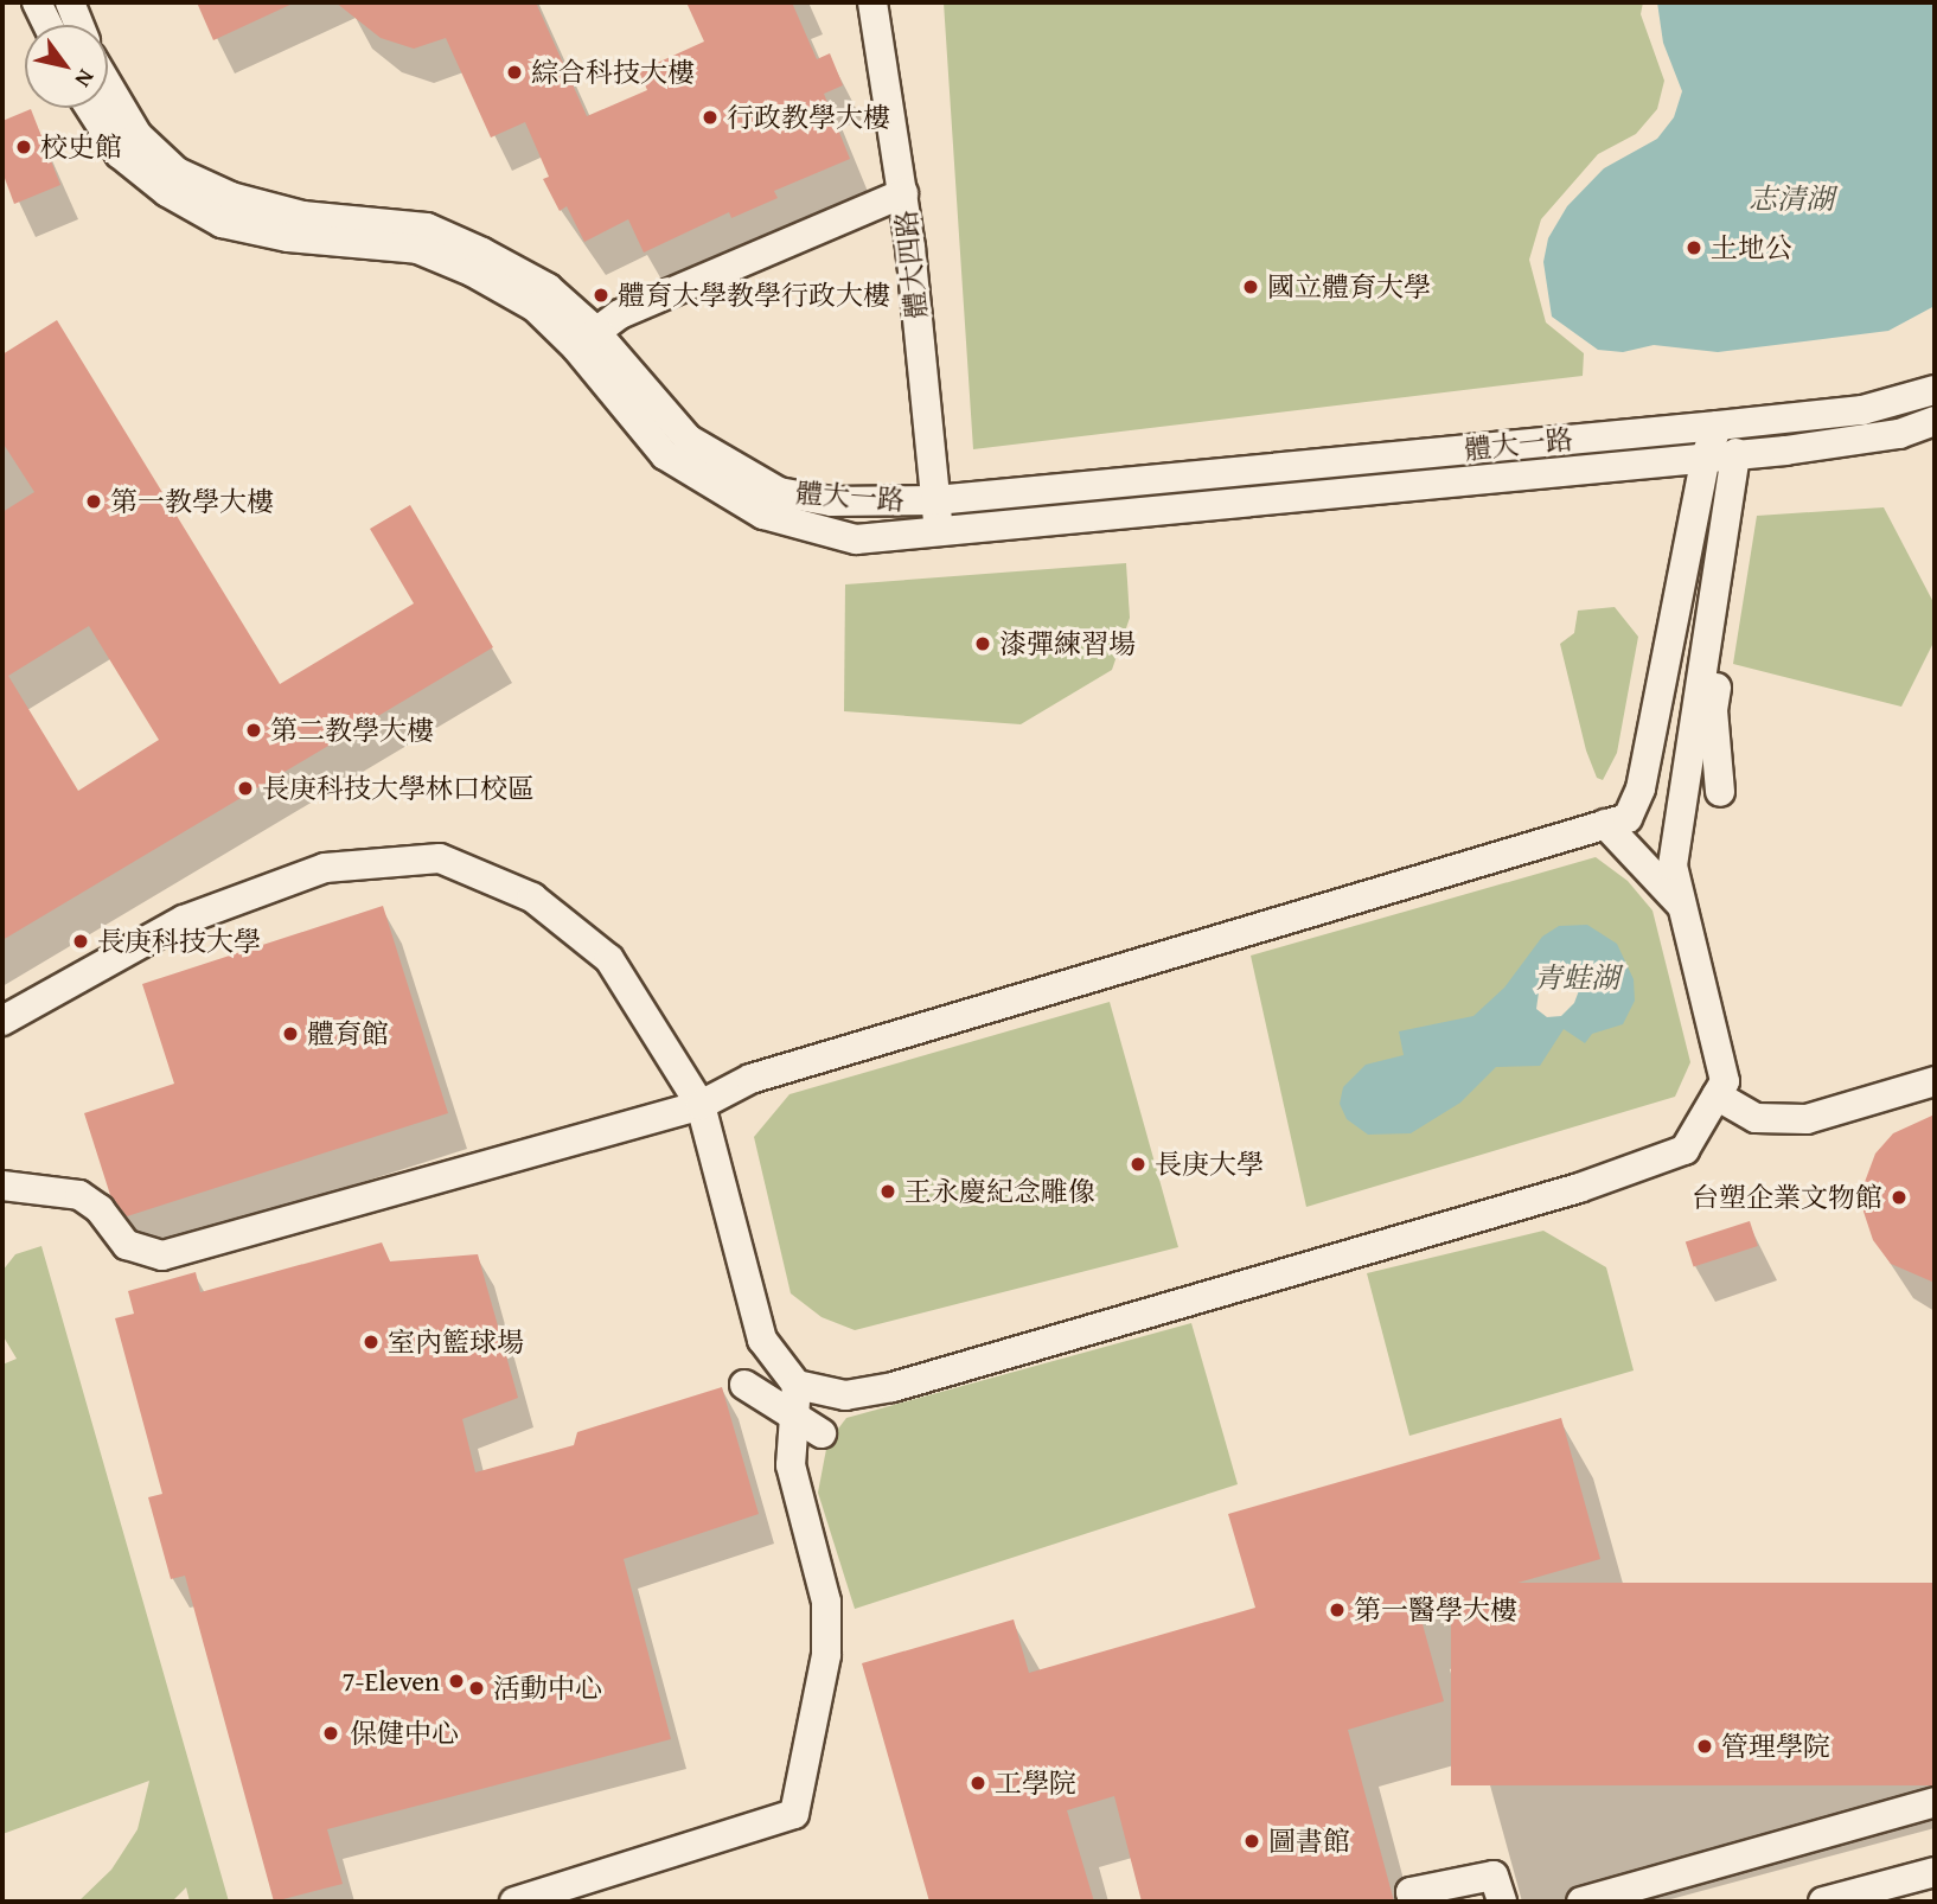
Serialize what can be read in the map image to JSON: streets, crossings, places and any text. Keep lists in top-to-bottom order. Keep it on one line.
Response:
{"streets":{"street":["體大四路","體大一路"]},"crossings":[["體大四路","體大一路"]],"water":["志清湖","青蛙湖"],"places":["綜合科技大樓","行政教學大樓","校史館","土地公","國立體育大學","體育大學教學行政大樓","第一教學大樓","漆彈練習場","第二教學大樓","長庚科技大學林口校區","長庚科技大學","體育館","長庚大學","王永慶紀念雕像","台塑企業文物館","室內籃球場","第一醫學大樓","7-Eleven","活動中心","保健中心","管理學院","工學院","圖書館"],"north":"bottom right"}
